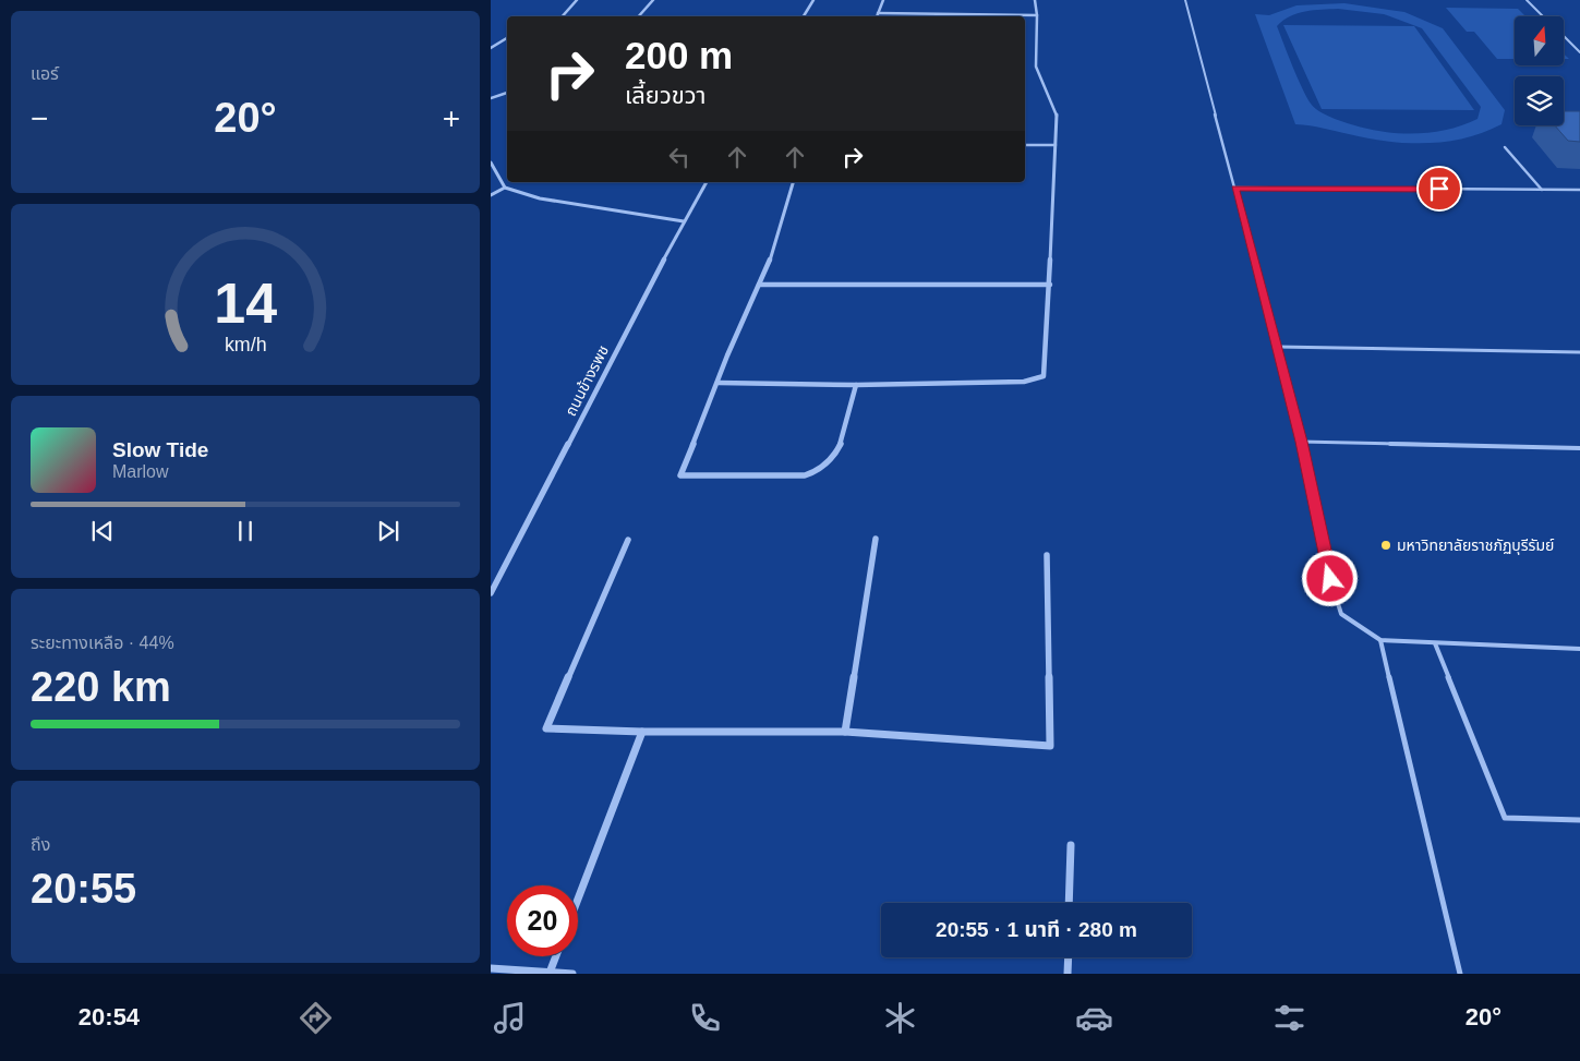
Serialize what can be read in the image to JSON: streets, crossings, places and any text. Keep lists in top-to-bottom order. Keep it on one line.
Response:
{"streets":{"street":["ถนนข้างรพช"]},"places":["มหาวิทยาลัยราชภัฏบุรีรัมย์"],"north":"top","page":{"tile":["แอร์",["ระยะทางเหลือ · 44%","220 km"],["ถึง","20:55"]],"turn":["200 m","เลี้ยวขวา"],"heat":["−","20°","+"],"song":["Slow Tide","Marlow"],"limit":"20","trip":"20:55 · 1 นาที · 280 m","tabs":["20:54","20°"],"gauge":["14","km/h"]}}
